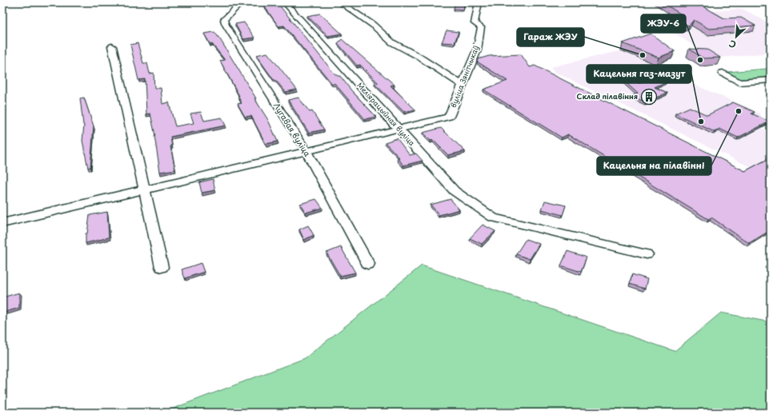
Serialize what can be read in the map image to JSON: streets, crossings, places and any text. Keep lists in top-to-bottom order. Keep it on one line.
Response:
{"streets":{"street":["вуліца Зянітчыкаў","Меліярацыйная вуліца","Лугавая вуліца"]},"crossings":[["вуліца Зянітчыкаў","Меліярацыйная вуліца"]],"places":{"other":["Гараж ЖЭУ","ЖЭУ-6","Кацельня на пілавінні","Кацельня газ-мазут"],"building":["Склад пілавіння"]},"north":"bottom left"}
